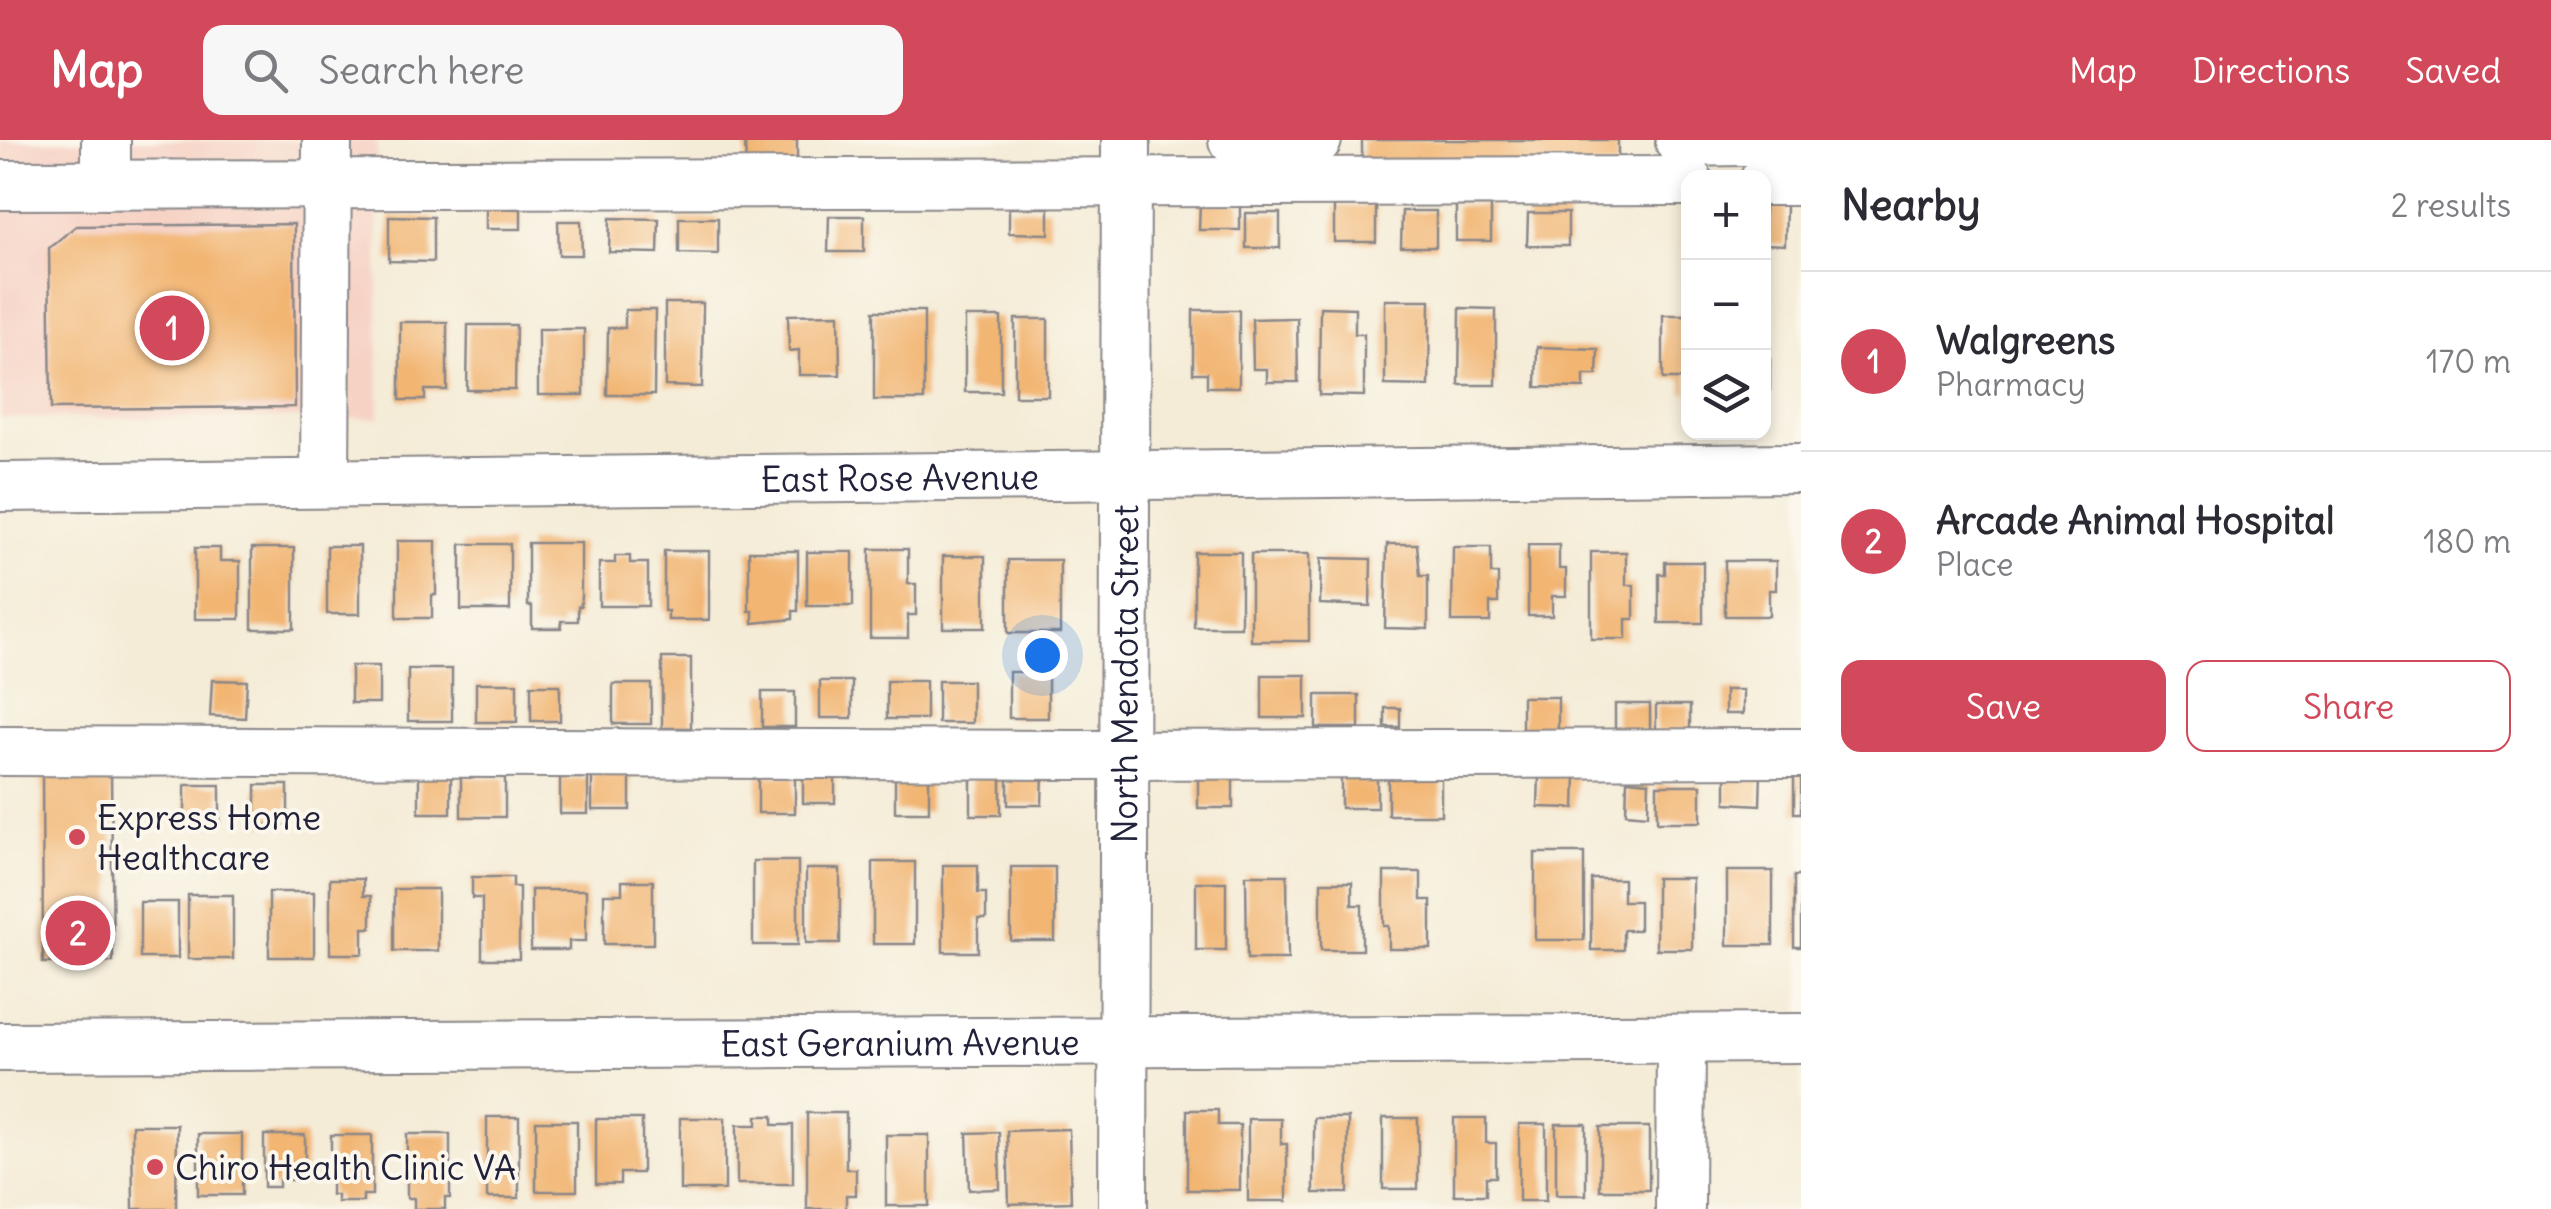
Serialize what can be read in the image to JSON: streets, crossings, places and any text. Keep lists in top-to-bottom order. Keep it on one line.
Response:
{"streets":{"street":["East Rose Avenue","North Mendota Street","East Geranium Avenue"]},"crossings":[["East Rose Avenue","North Mendota Street"],["North Mendota Street","East Geranium Avenue"]],"places":["Express Home Healthcare","Chiro Health Clinic VA"],"page":{"header":"Map","search":"Search here","nav":["Map","Directions","Saved"],"heading":["Nearby","2 results"],"map_buttons":["+","−"],"list":[{"mark":"1","name":"Walgreens","note":"Pharmacy","value":"170 m"},{"mark":"2","name":"Arcade Animal Hospital","note":"Place","value":"180 m"}],"pins":["1","2"],"buttons":["Save","Share"]}}
